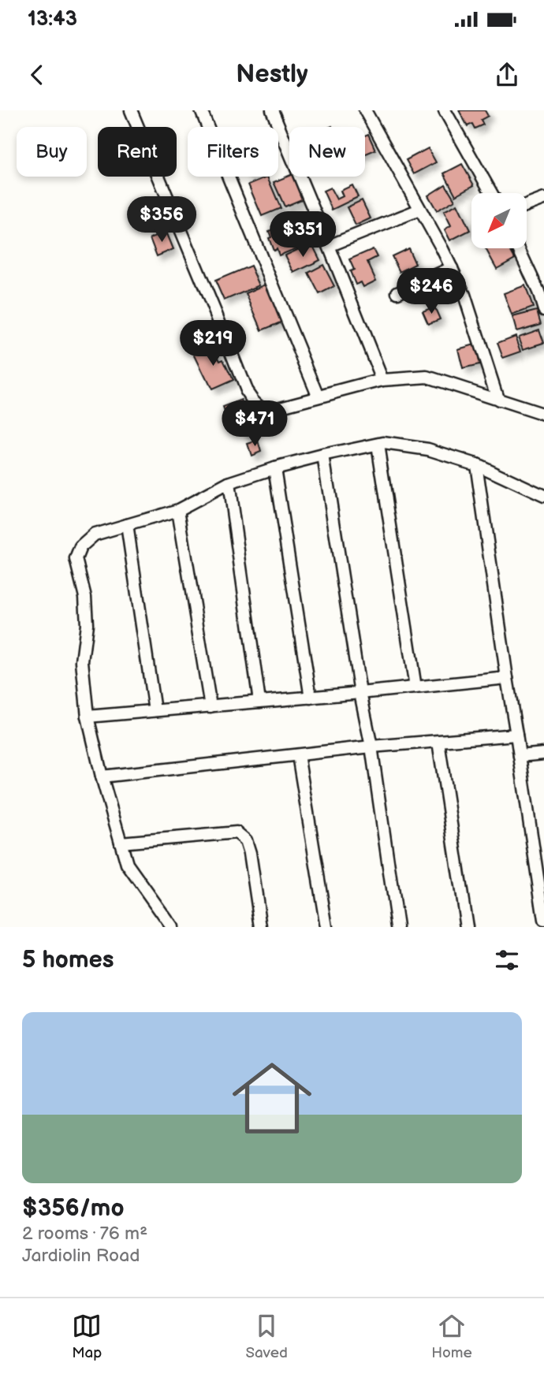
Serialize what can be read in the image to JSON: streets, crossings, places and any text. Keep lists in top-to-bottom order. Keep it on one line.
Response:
{"north":"bottom left","page":{"status":"13:43","header":"Nestly","chip":["Buy","Rent","Filters","New"],"price":["$356","$351","$246","$219","$471"],"heading":"5 homes","list":[{"name":"$356/mo","note":"2 rooms · 76 m² · Jardiolin Road"}],"tabs":["Map","Saved","Home"]}}
